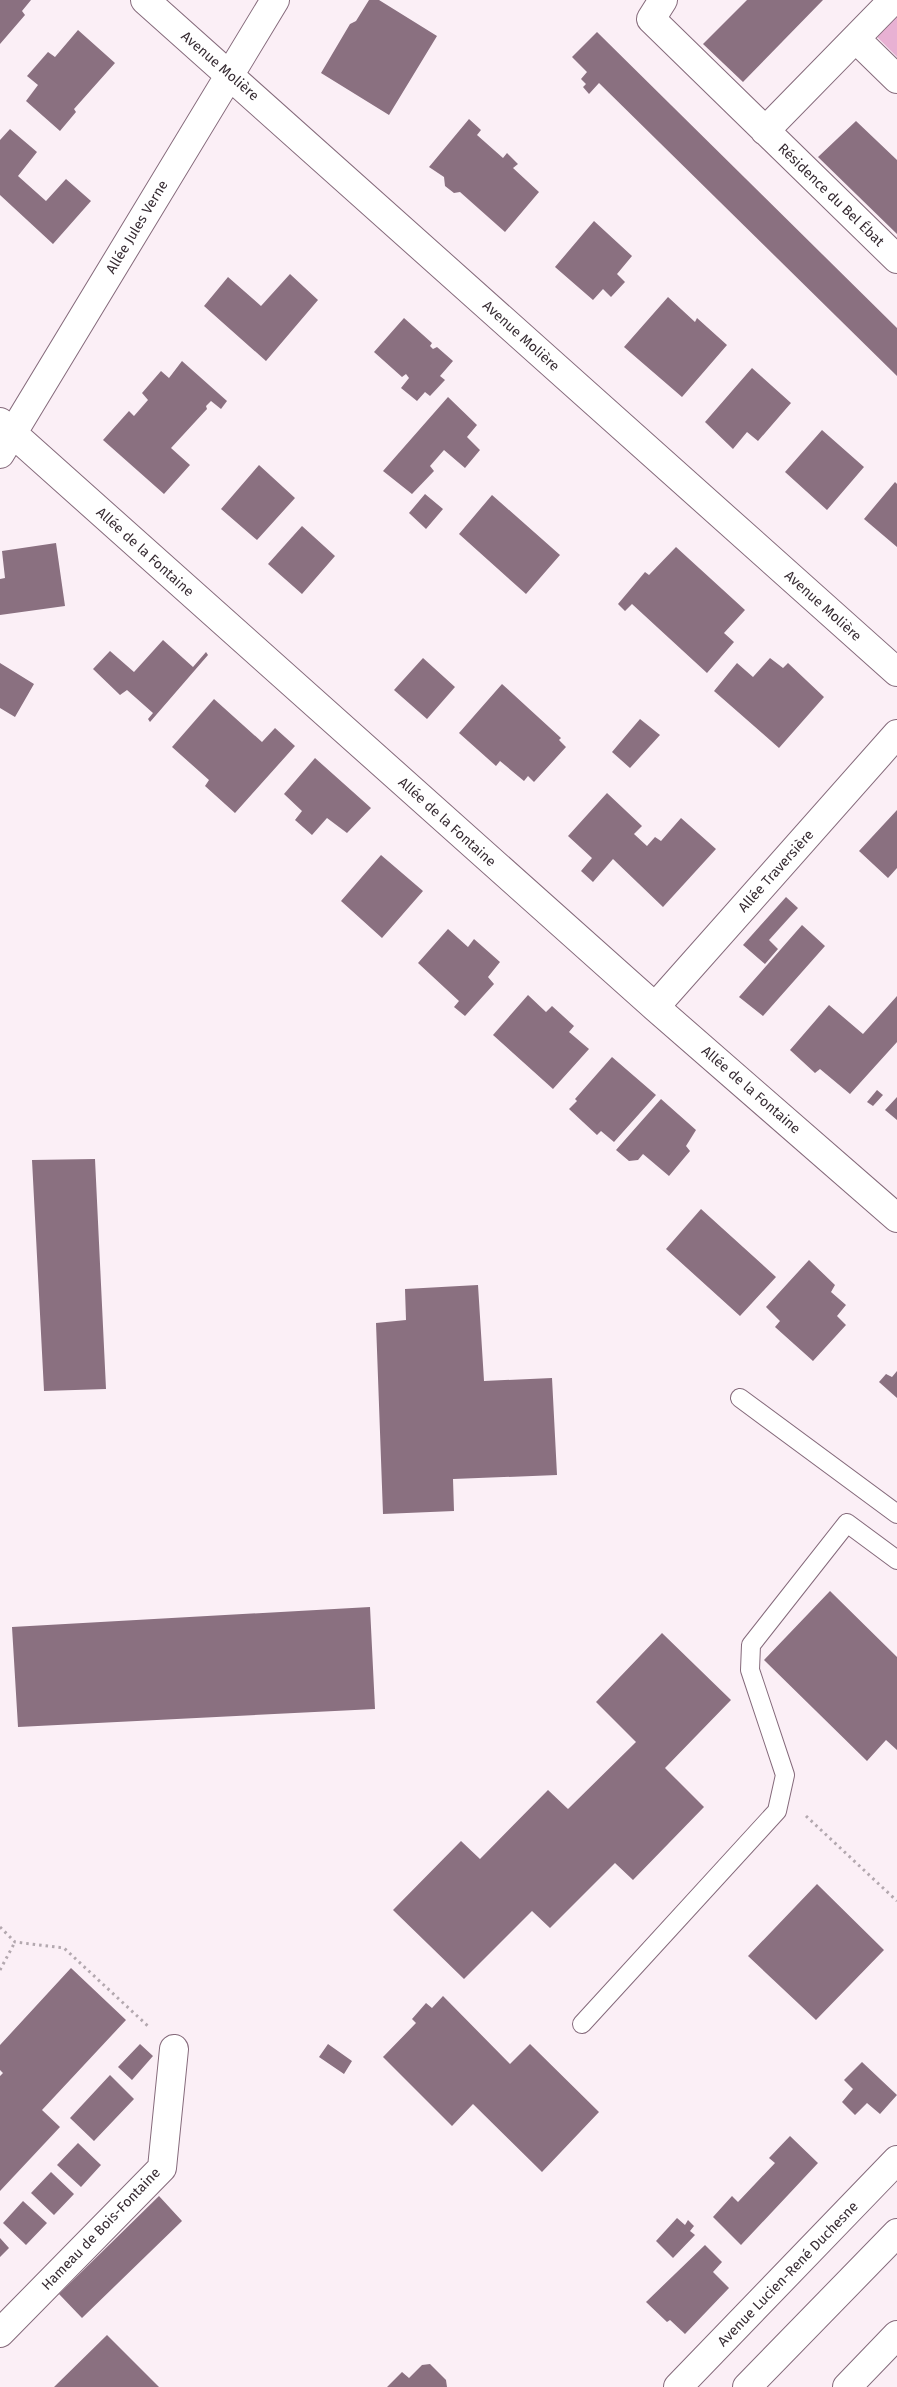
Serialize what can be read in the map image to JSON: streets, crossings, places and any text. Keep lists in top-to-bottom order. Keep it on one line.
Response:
{"streets":{"street":["Avenue Molière","Résidence du Bel Ébat","Allée Jules Verne","Allée de la Fontaine","Allée Traversière","Hameau de Bois-Fontaine","Avenue Lucien-René Duchesne"]},"crossings":[["Avenue Molière","Allée Jules Verne"],["Allée Jules Verne","Allée de la Fontaine"],["Allée de la Fontaine","Allée Traversière"]]}
